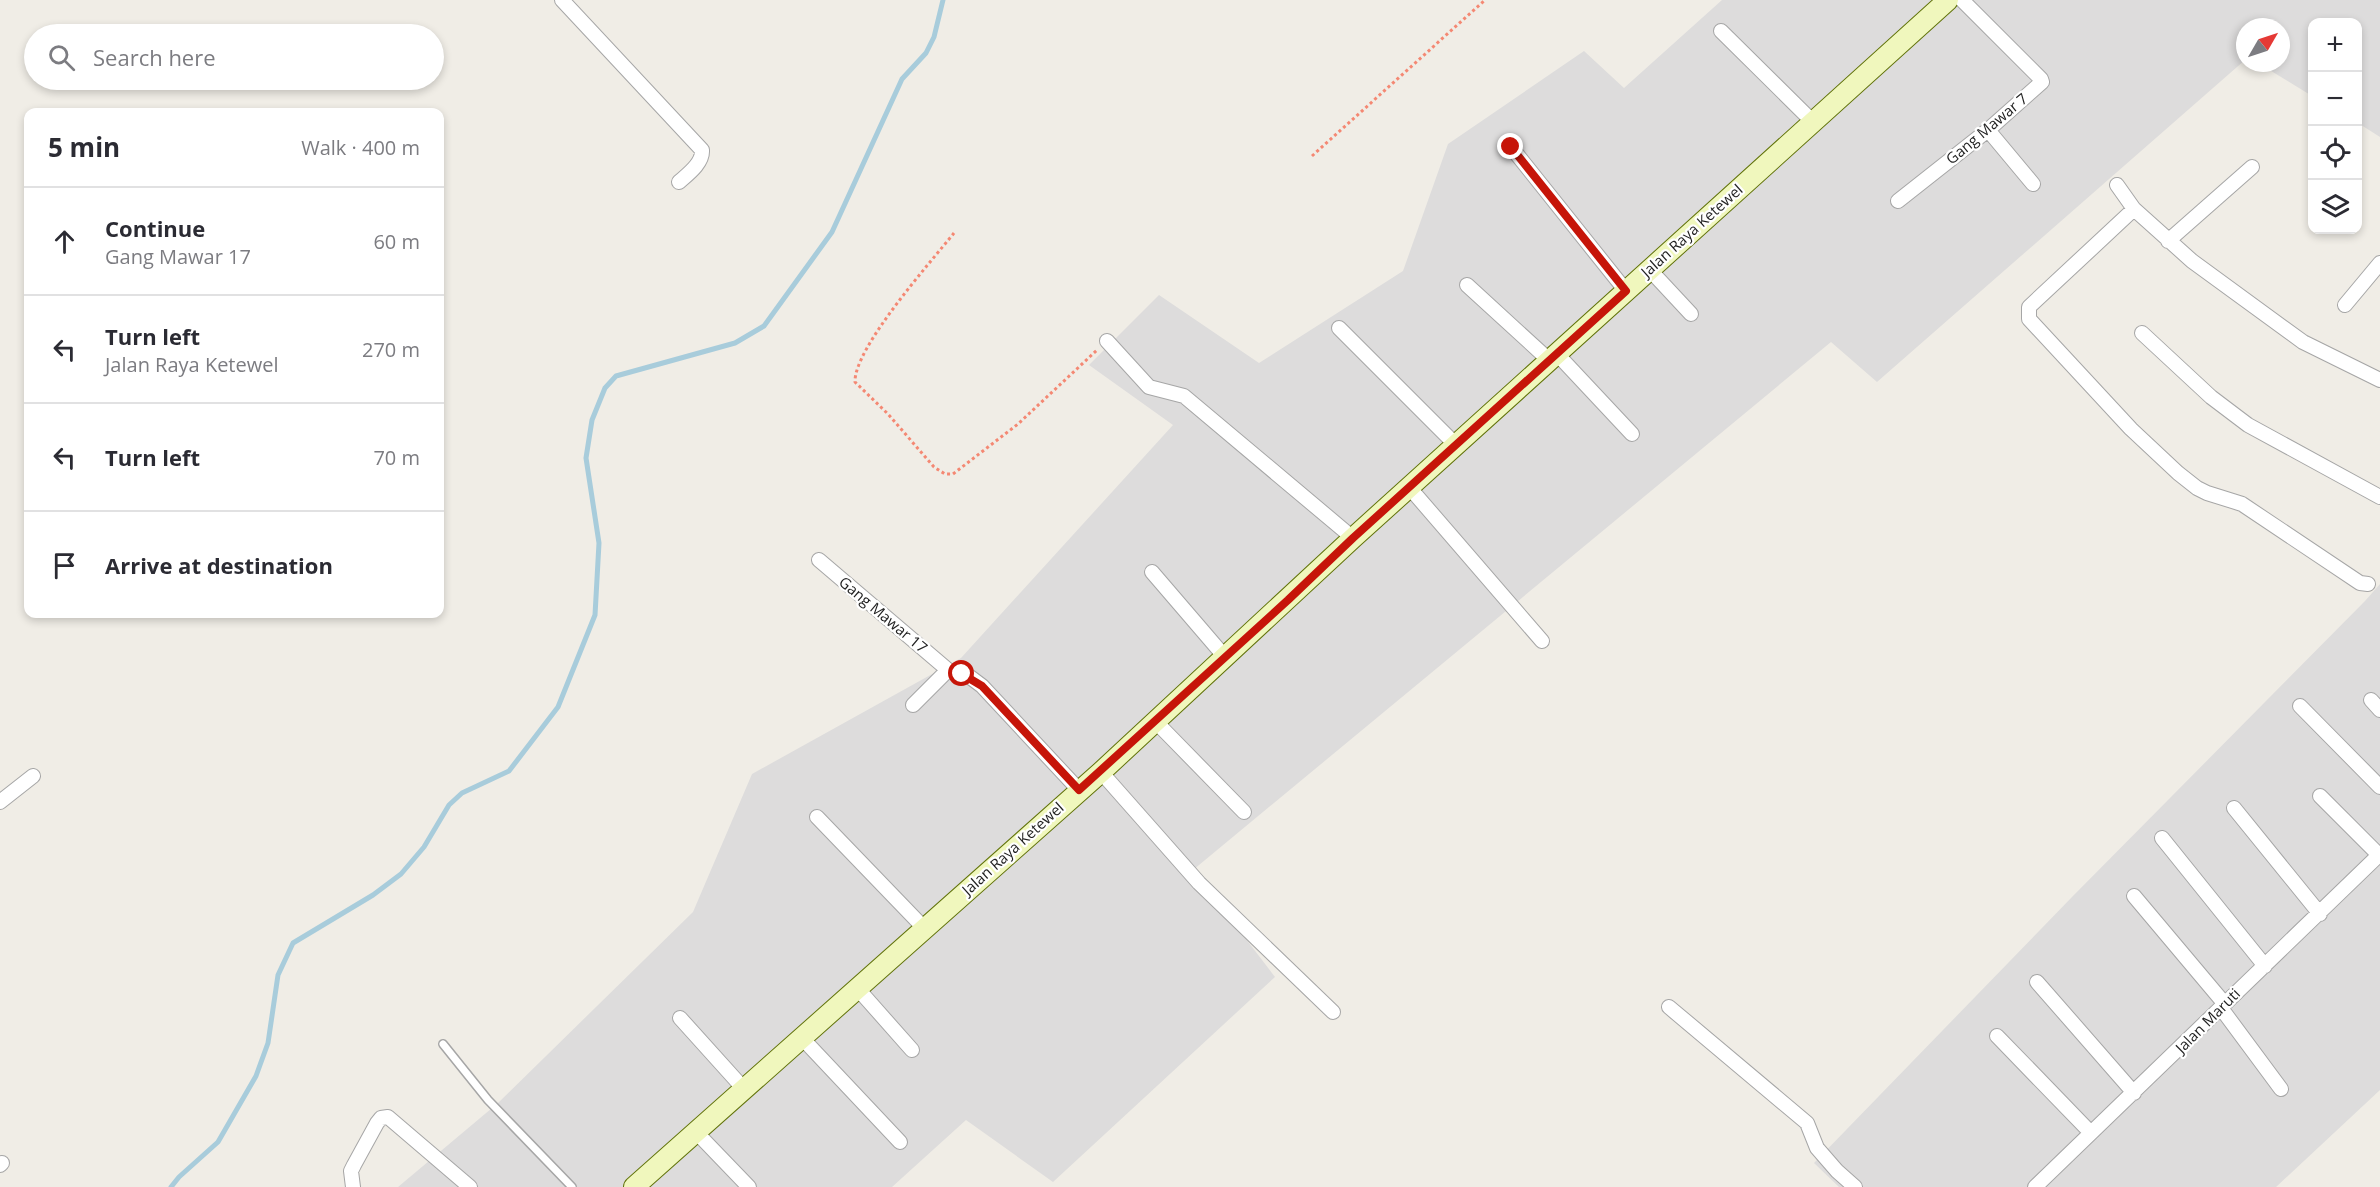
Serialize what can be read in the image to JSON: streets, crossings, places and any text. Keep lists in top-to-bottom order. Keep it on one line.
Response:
{"streets":{"main road":["Jalan Raya Ketewel"],"street":["Gang Mawar 7","Gang Mawar 17","Jalan Maruti"]},"crossings":[["Jalan Raya Ketewel","Gang Mawar 17"]],"north":"top right","page":{"map_buttons":["+","−"],"search":"Search here","heading":["5 min","Walk · 400 m"],"list":[["Continue","Gang Mawar 17","60 m"],["Turn left","Jalan Raya Ketewel","270 m"],["Turn left","70 m"],"Arrive at destination"]}}
